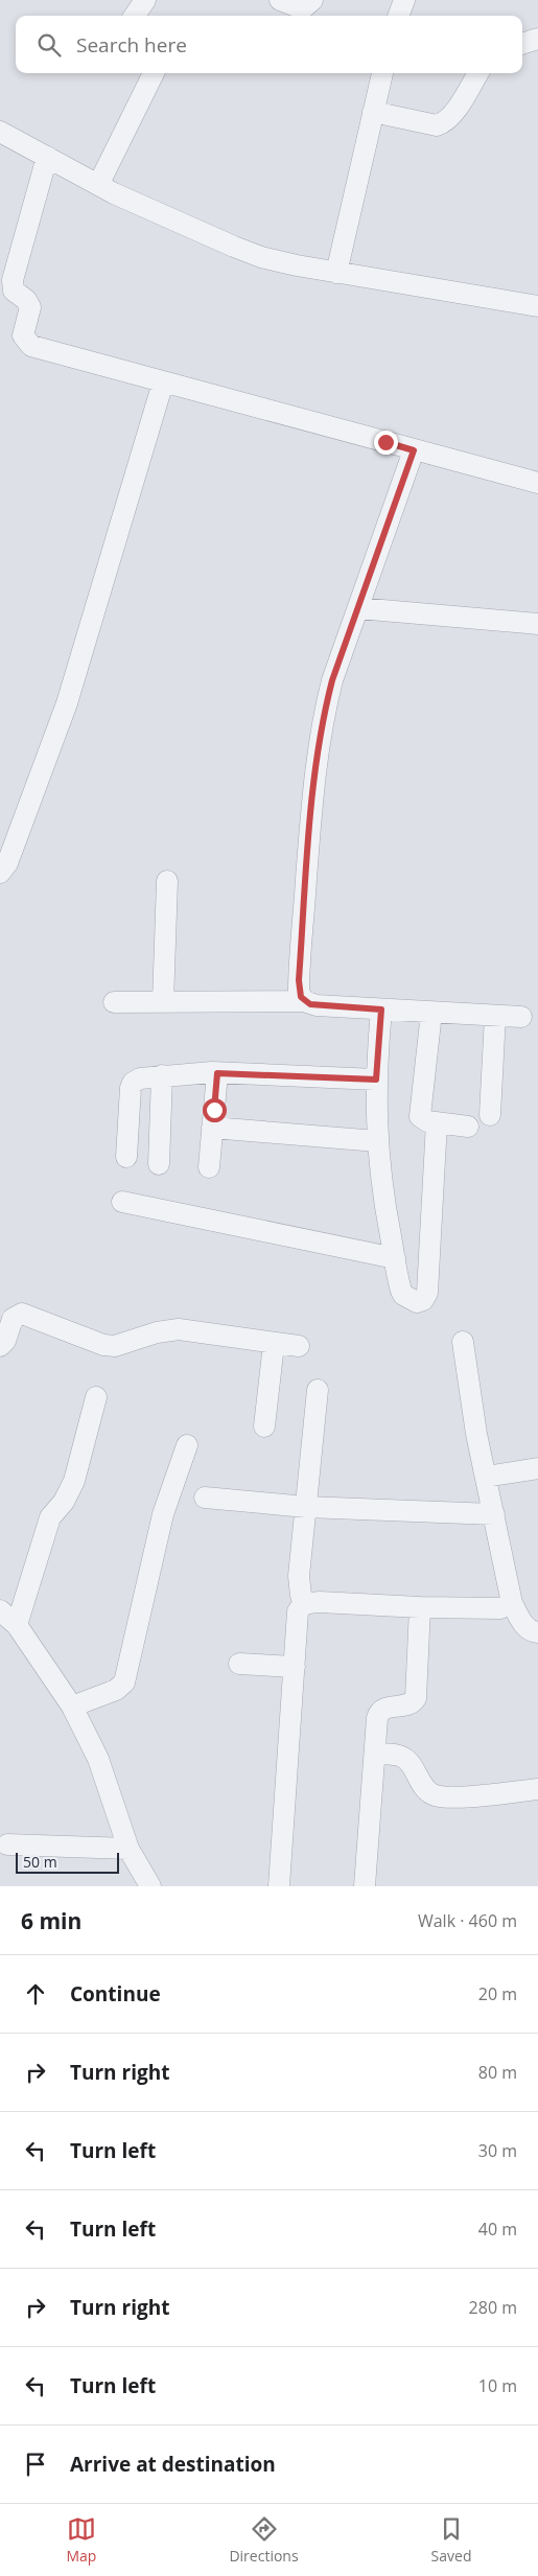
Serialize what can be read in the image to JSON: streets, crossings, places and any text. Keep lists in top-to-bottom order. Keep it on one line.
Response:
{"scale_bar":"50 m","page":{"search":"Search here","scale":"50 m","heading":["6 min","Walk · 460 m"],"list":[["Continue","20 m"],["Turn right","80 m"],["Turn left","30 m"],["Turn left","40 m"],["Turn right","280 m"],["Turn left","10 m"],"Arrive at destination"],"nav":["Map","Directions","Saved"]}}
